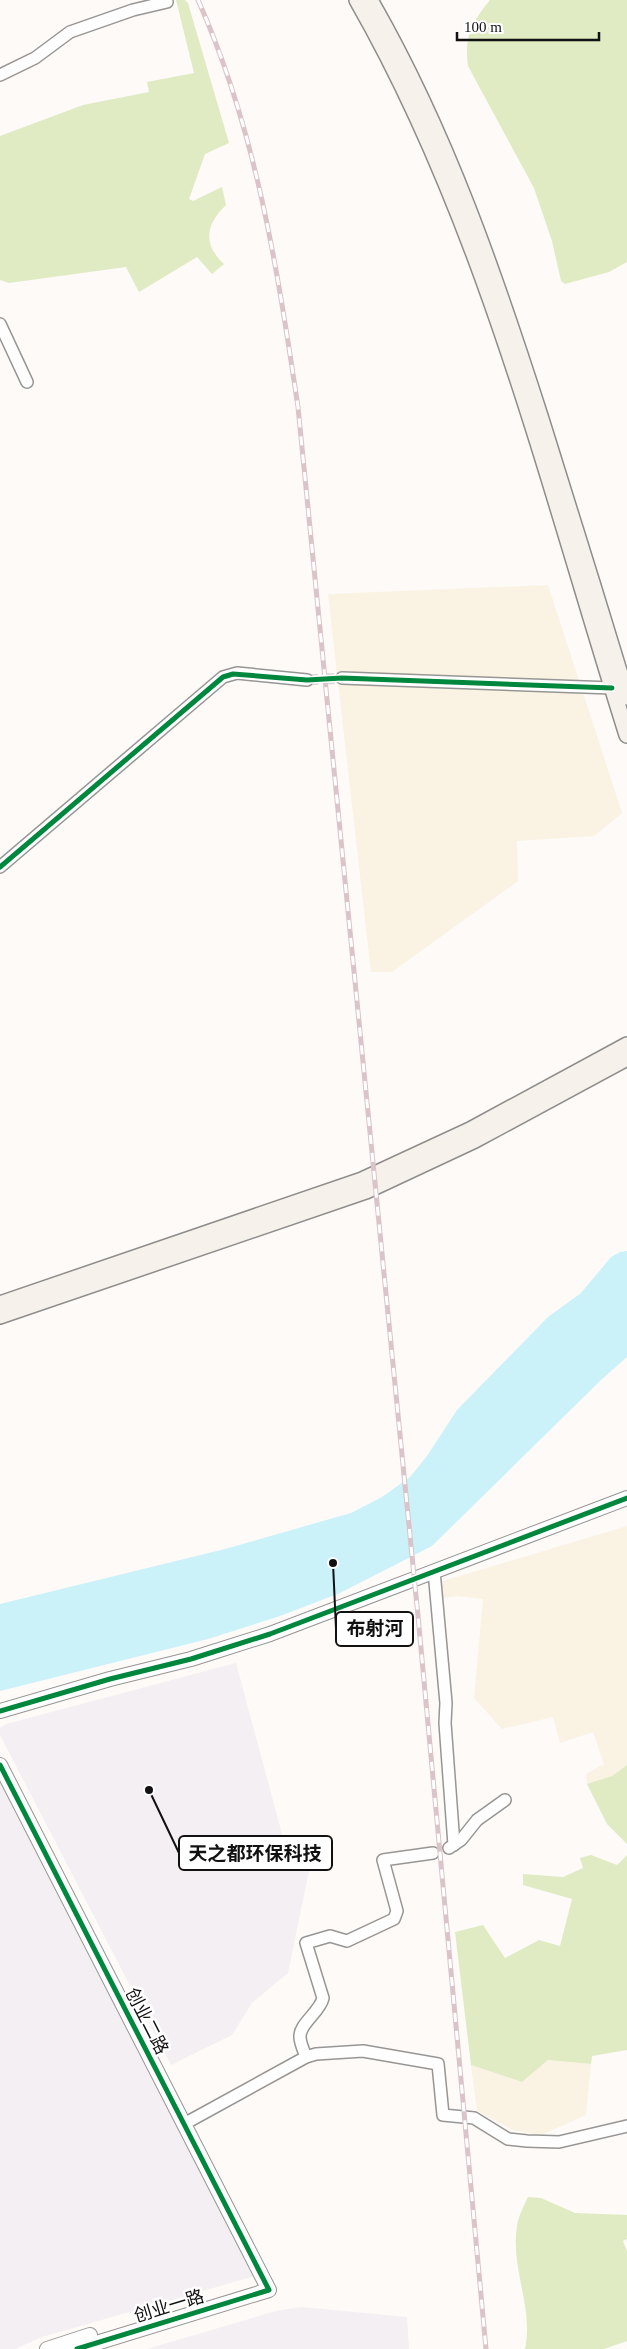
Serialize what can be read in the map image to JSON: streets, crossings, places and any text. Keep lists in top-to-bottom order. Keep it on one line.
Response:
{"streets":{"street":["创业二路","创业一路"]},"crossings":[["创业二路","创业一路"]],"places":["布射河","天之都环保科技"],"scale_bar":"100 m"}
